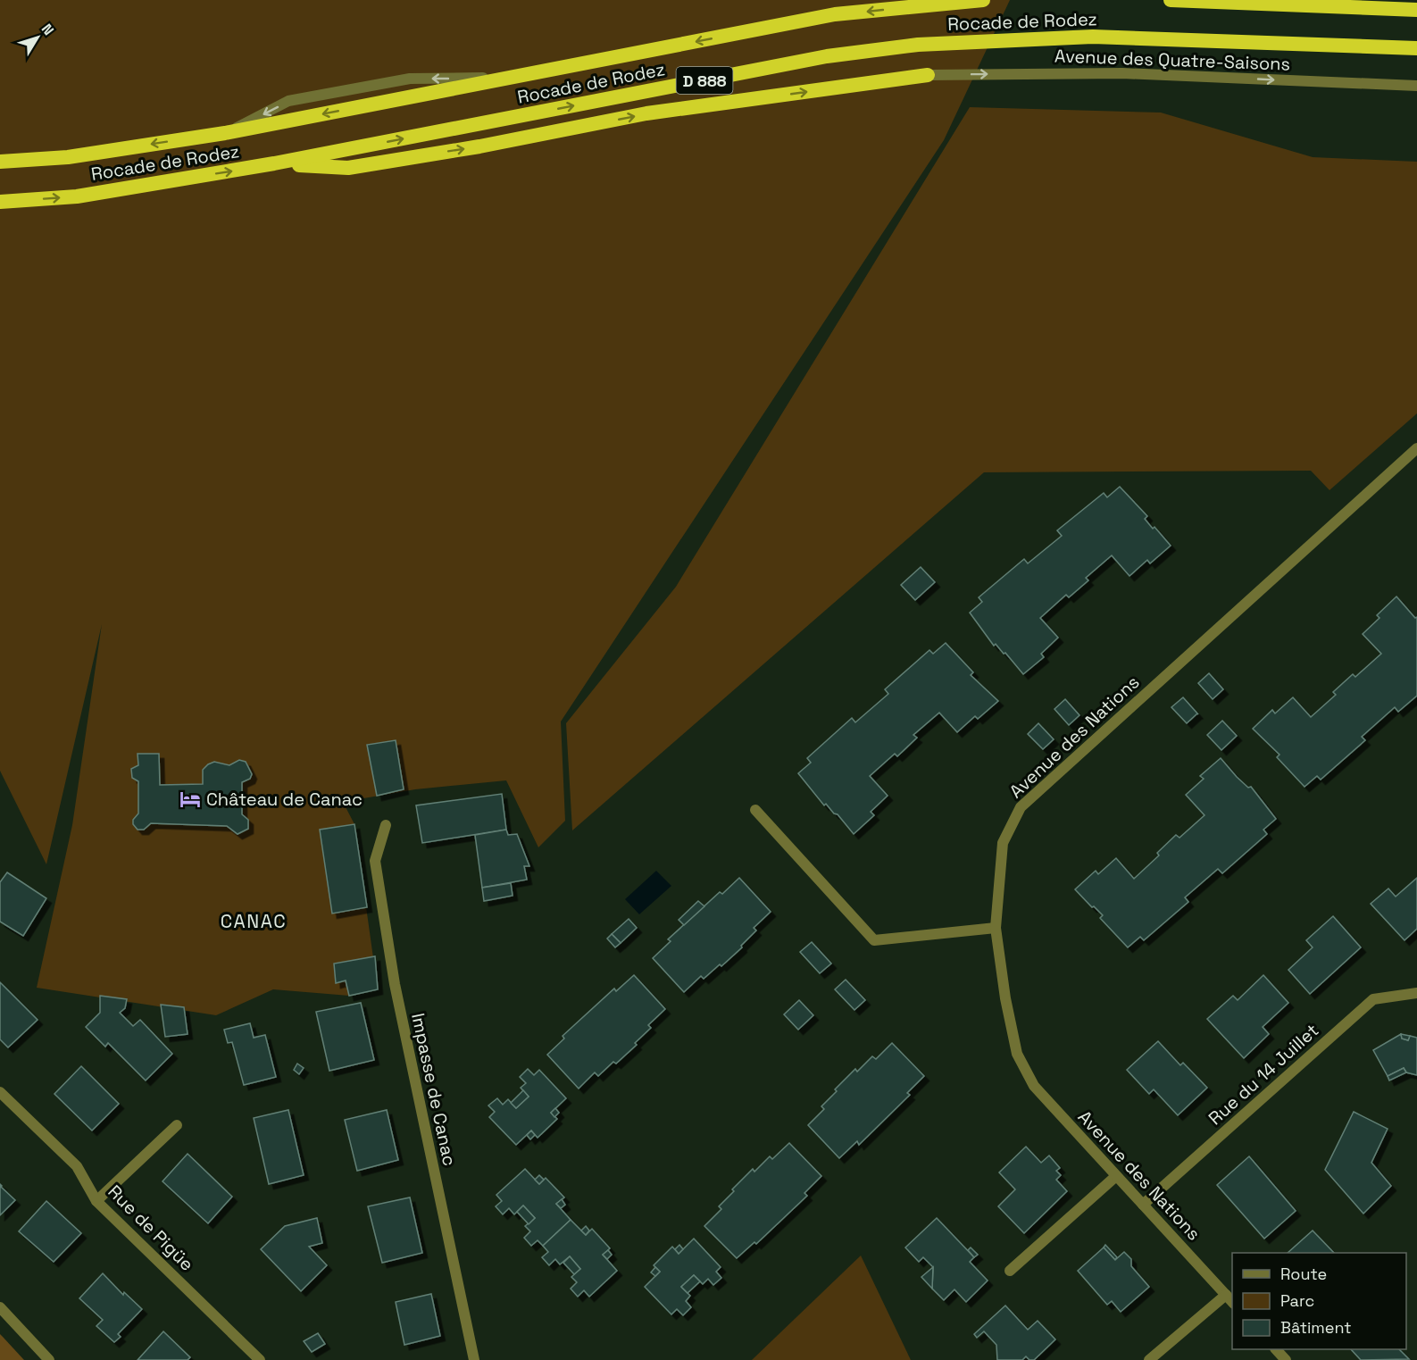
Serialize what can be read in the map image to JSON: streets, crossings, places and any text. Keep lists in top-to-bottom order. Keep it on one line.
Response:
{"streets":{"highway":["Rocade de Rodez","D 888"],"street":["Avenue des Quatre-Saisons","Avenue des Nations","Rue du 14 Juillet","Impasse de Canac","Rue de Pigüe"]},"crossings":[["Avenue des Nations","Rue du 14 Juillet"]],"one_way":["Avenue des Quatre-Saisons"],"districts":["CANAC"],"places":{"hotel":["Château de Canac"]},"legend":["Route","Parc","Bâtiment"],"north":"top right"}
